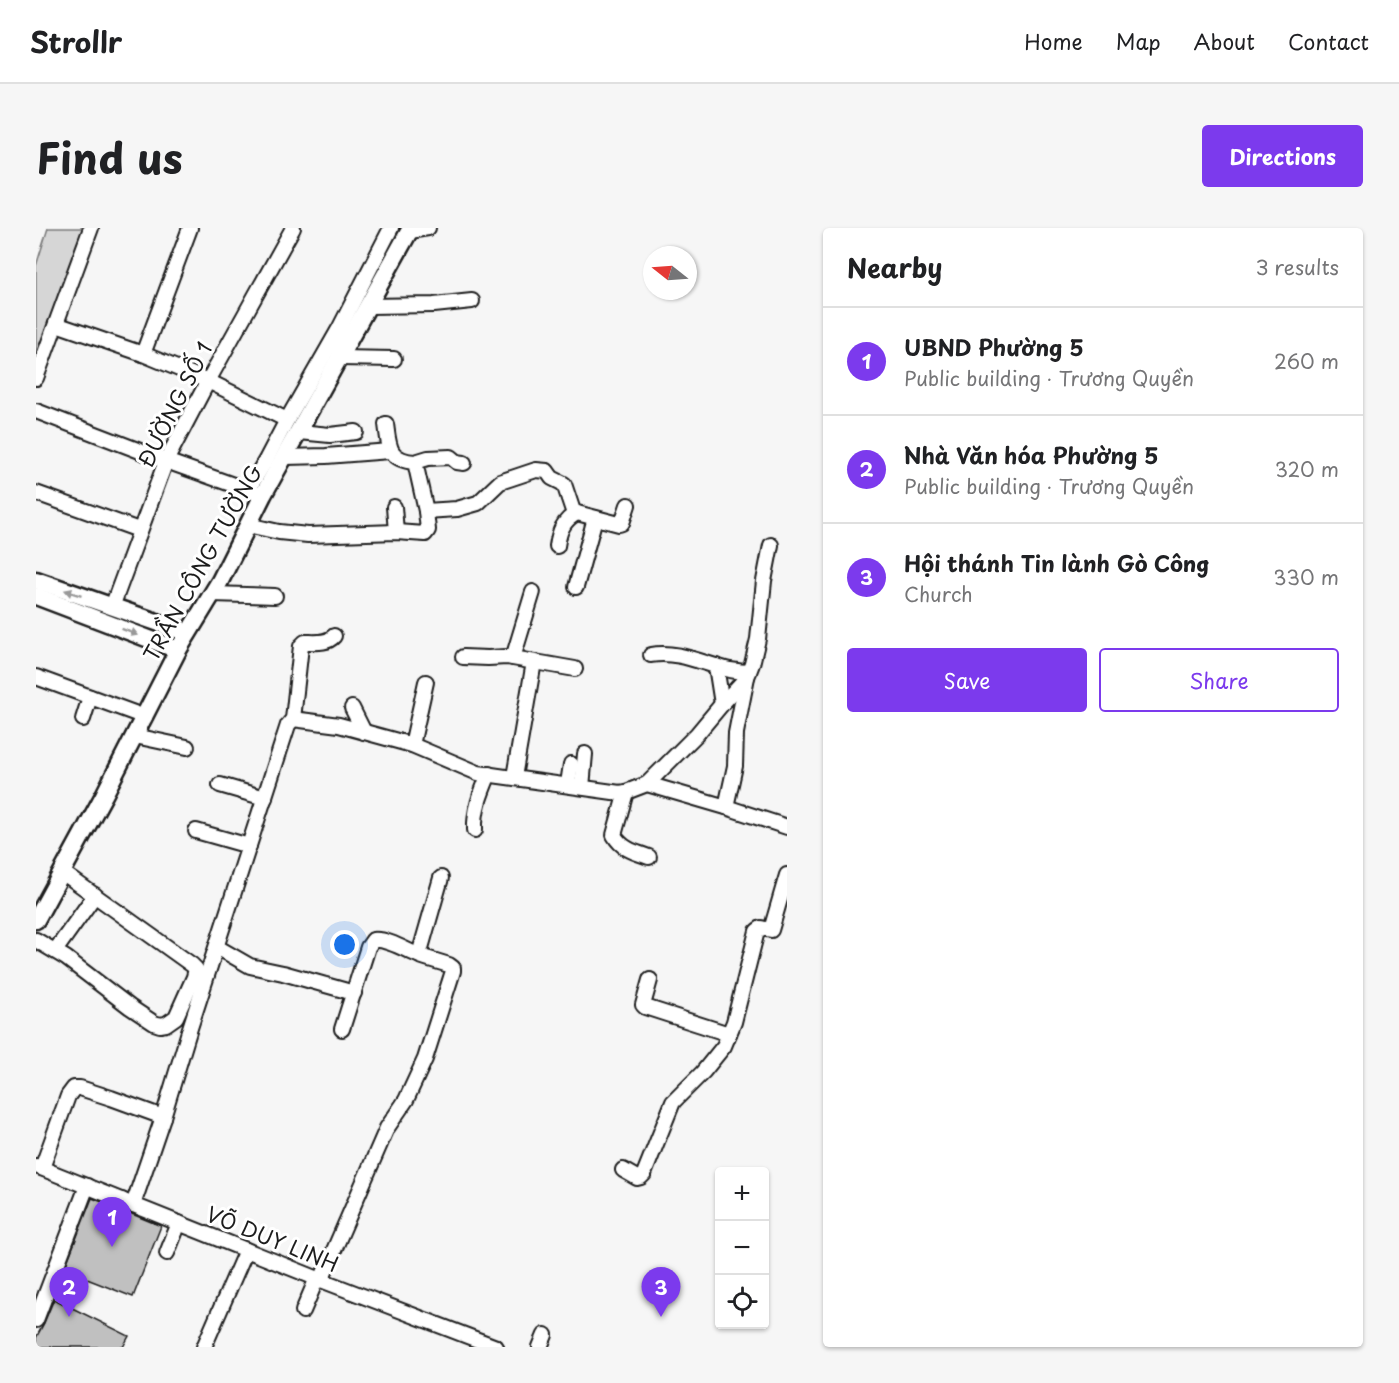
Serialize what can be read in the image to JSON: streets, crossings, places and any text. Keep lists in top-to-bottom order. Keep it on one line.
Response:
{"streets":{"main road":["TRẦN CÔNG TƯỜNG"],"street":["ĐƯỜNG SỐ 1","VÕ DUY LINH"]},"north":"left","page":{"header":"Strollr","nav":["Home","Map","About","Contact"],"title":"Find us","buttons":["Directions",["Save","Share"]],"heading":["Nearby","3 results"],"list":[{"mark":"1","name":"UBND Phường 5","note":"Public building · Trương Quyền","value":"260 m"},{"mark":"2","name":"Nhà Văn hóa Phường 5","note":"Public building · Trương Quyền","value":"320 m"},{"mark":"3","name":"Hội thánh Tin lành Gò Công","note":"Church","value":"330 m"}],"map_buttons":["+","−"],"pins":["1","2","3"]}}
